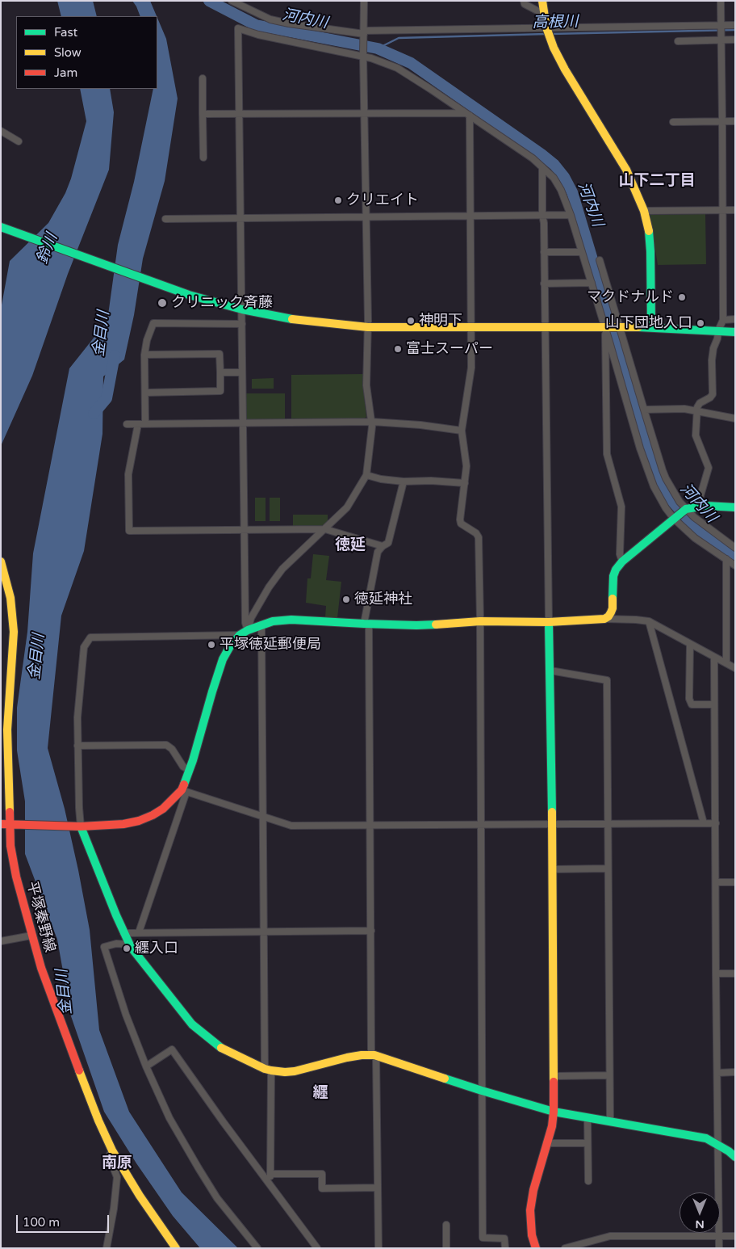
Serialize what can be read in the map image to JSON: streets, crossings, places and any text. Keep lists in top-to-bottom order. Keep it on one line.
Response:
{"streets":{"street":["平塚秦野線"]},"districts":["山下二丁目","徳延","纒","南原"],"water":["河内川","高根川","鈴川","金目川"],"places":["クリエイト","マクドナルド","クリニック斉藤","神明下","山下団地入口","富士スーパー","徳延神社","平塚徳延郵便局","纒入口"],"legend":["Fast","Slow","Jam"],"scale_bar":"100 m","north":"bottom"}
